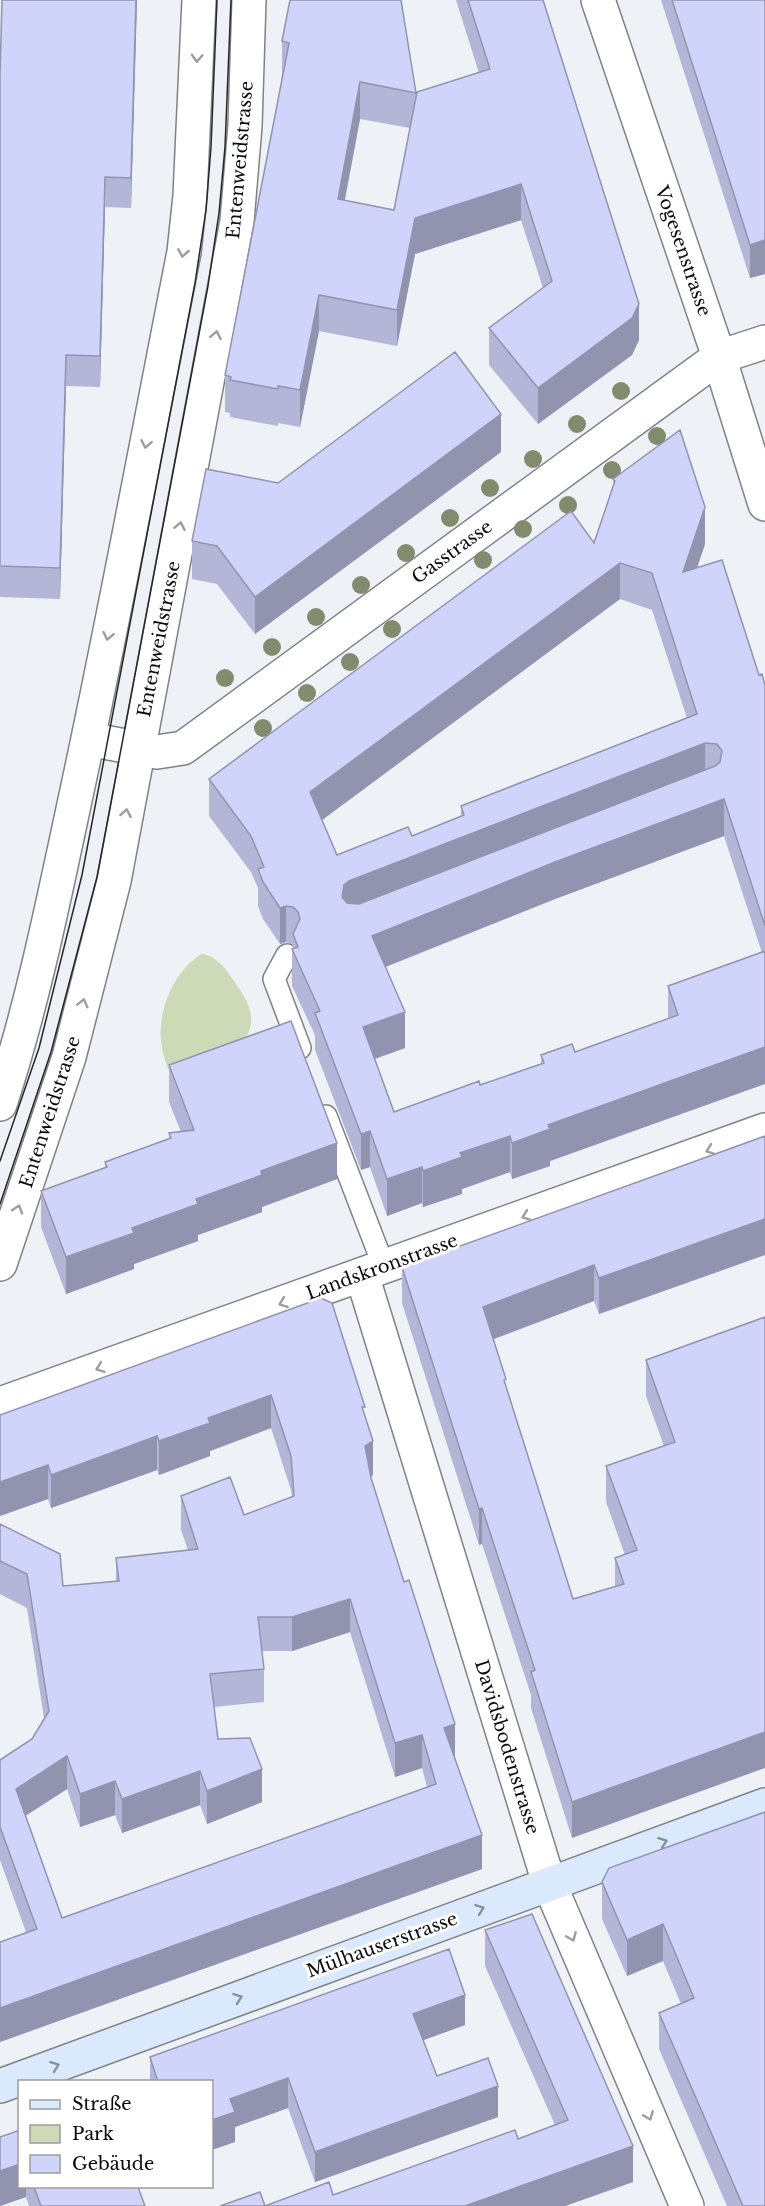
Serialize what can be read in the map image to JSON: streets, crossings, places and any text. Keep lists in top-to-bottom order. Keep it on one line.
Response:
{"streets":{"street":["Entenweidstrasse","Vogesenstrasse","Gasstrasse","Landskronstrasse","Davidsbodenstrasse","Mülhauserstrasse"]},"crossings":[["Entenweidstrasse","Gasstrasse"],["Vogesenstrasse","Gasstrasse"],["Landskronstrasse","Davidsbodenstrasse"],["Davidsbodenstrasse","Mülhauserstrasse"]],"one_way":["Landskronstrasse","Davidsbodenstrasse","Mülhauserstrasse"],"legend":["Straße","Park","Gebäude"]}
